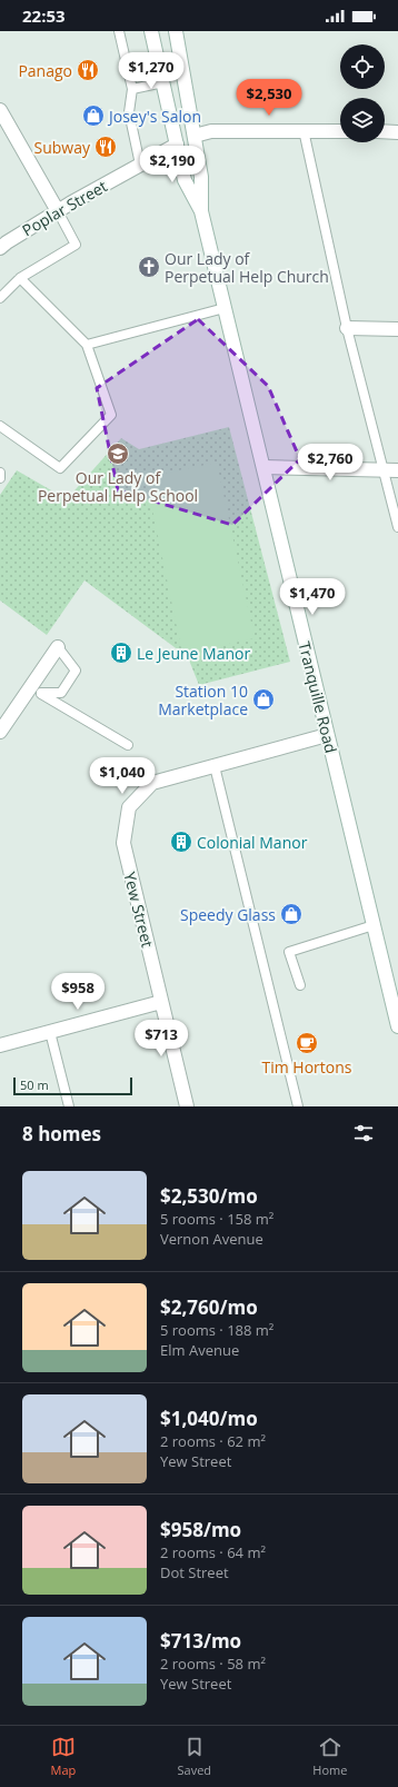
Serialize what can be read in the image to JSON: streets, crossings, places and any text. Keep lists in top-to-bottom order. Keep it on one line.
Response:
{"streets":{"street":["Poplar Street","Tranquille Road","Yew Street"]},"crossings":[["Poplar Street","Tranquille Road"],["Tranquille Road","Yew Street"]],"places":{"restaurant":["Panago","Subway"],"shop":["Josey's Salon","Station 10 Marketplace","Speedy Glass"],"church":["Our Lady of Perpetual Help Church"],"school or university":["Our Lady of Perpetual Help School"],"building":["Le Jeune Manor","Colonial Manor"],"cafe":["Tim Hortons"]},"scale_bar":"50 m","page":{"status":"22:53","price":["$1,270","$2,530","$2,190","$2,760","$1,470","$1,040","$958","$713"],"scale":"50 m","heading":"8 homes","list":[{"name":"$2,530/mo","note":"5 rooms · 158 m² · Vernon Avenue"},{"name":"$2,760/mo","note":"5 rooms · 188 m² · Elm Avenue"},{"name":"$1,040/mo","note":"2 rooms · 62 m² · Yew Street"},{"name":"$958/mo","note":"2 rooms · 64 m² · Dot Street"},{"name":"$713/mo","note":"2 rooms · 58 m² · Yew Street"}],"tabs":["Map","Saved","Home"]}}
